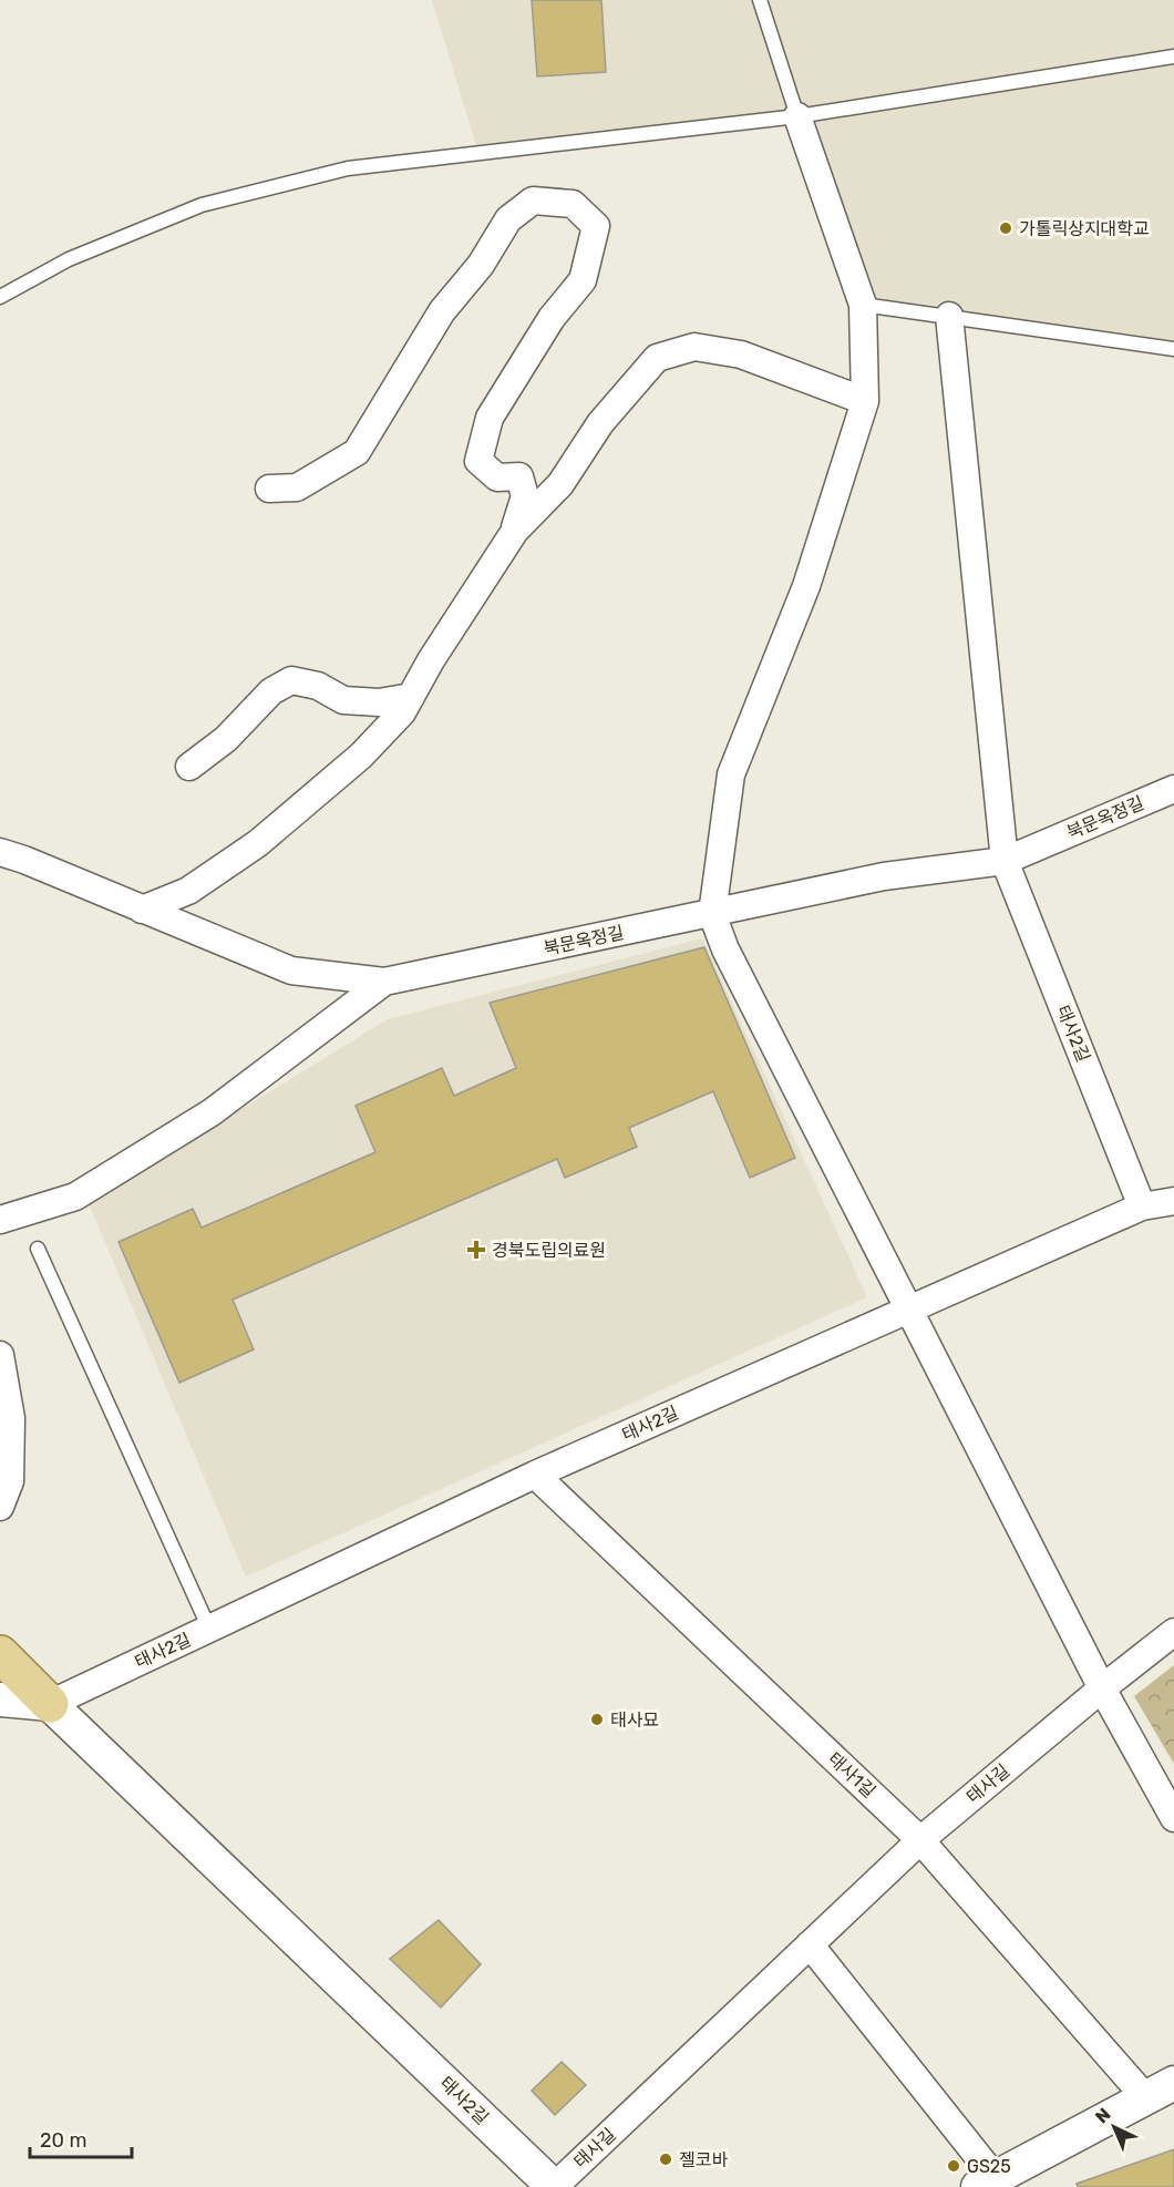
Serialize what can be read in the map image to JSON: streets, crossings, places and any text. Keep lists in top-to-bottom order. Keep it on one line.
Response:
{"streets":{"street":["북문옥정길","태사2길","태사1길","태사길"]},"crossings":[["북문옥정길","태사2길"],["태사2길","태사1길"],["태사2길","태사길"],["태사1길","태사길"]],"places":{"other":["가톨릭상지대학교","태사묘","젤코바","GS25"],"health":["경북도립의료원"]},"scale_bar":"20 m","north":"top left"}
